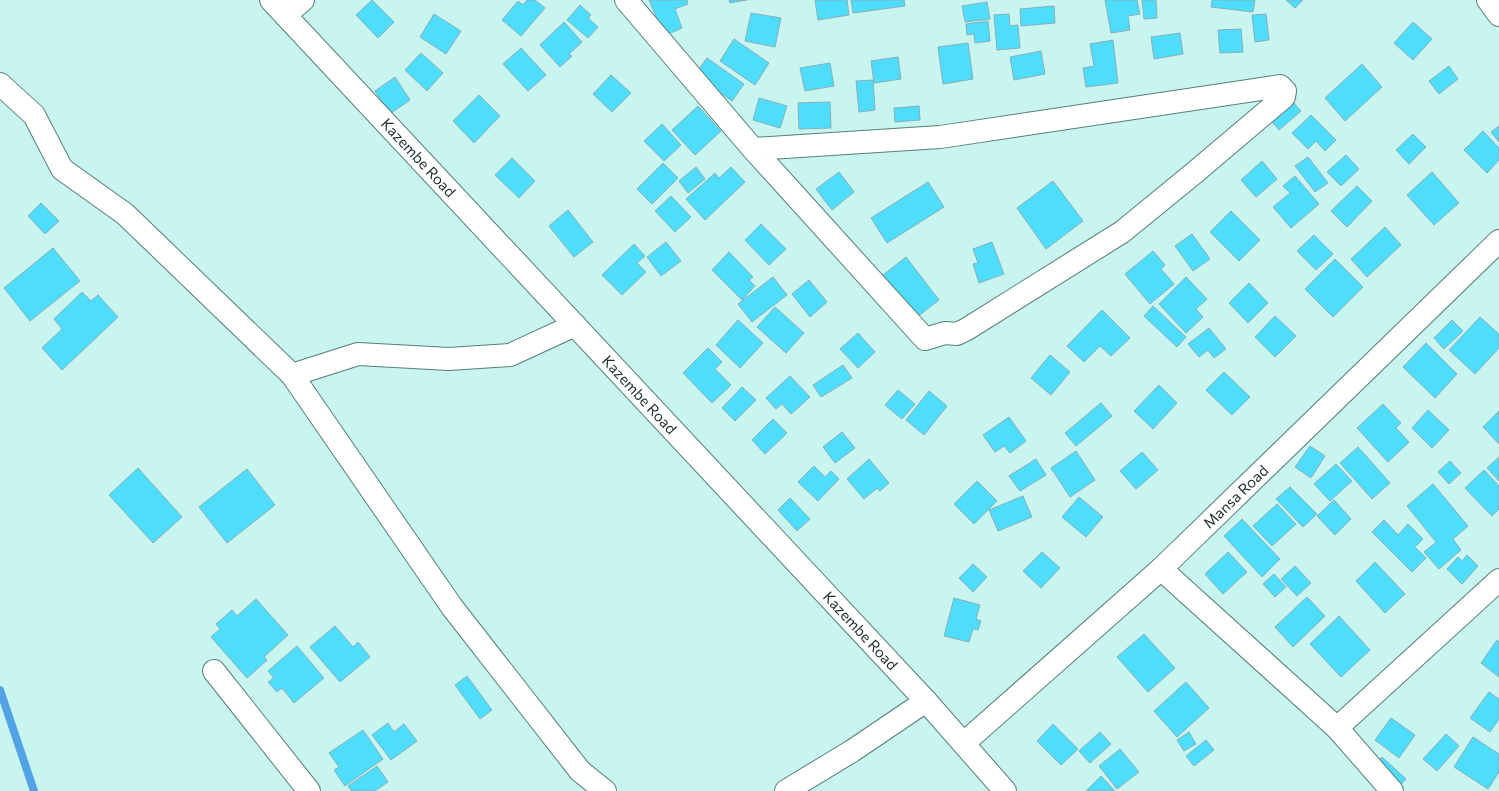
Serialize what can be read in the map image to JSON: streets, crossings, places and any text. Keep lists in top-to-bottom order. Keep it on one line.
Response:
{"streets":{"street":["Kazembe Road","Mansa Road"]},"crossings":[["Kazembe Road","Mansa Road"]]}
